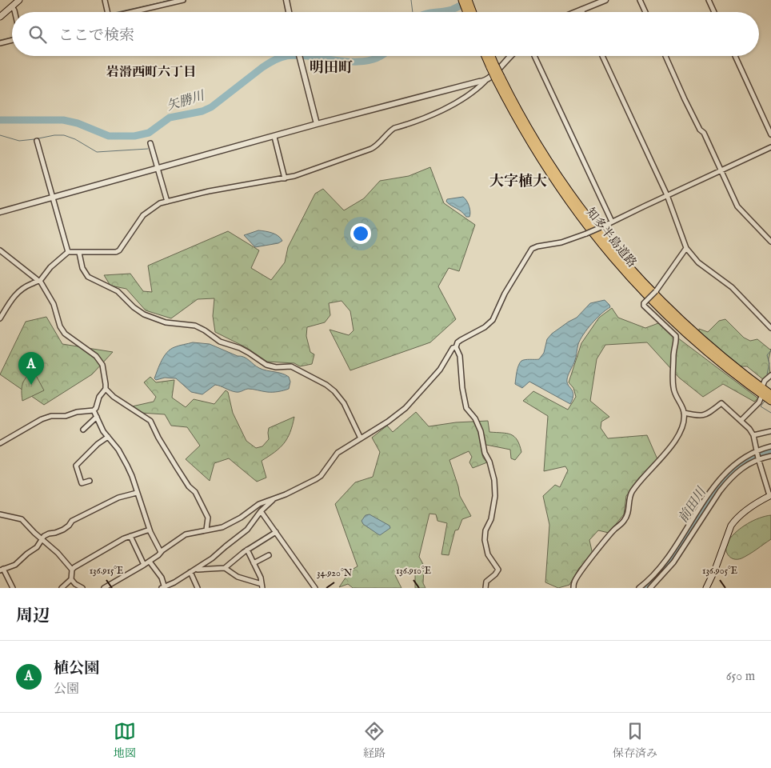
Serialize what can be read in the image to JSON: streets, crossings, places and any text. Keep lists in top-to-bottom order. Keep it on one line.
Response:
{"streets":{"highway":["知多半島道路"]},"districts":["明田町","岩滑西町六丁目","大字植大"],"water":["矢勝川","前田川"],"page":{"search":"ここで検索","pins":"A","heading":"周辺","list":[{"mark":"A","name":"植公園","note":"公園","value":"650 m"}],"nav":["地図","経路","保存済み"]},"coordinates":["136.915°E","136.910°E","136.905°E","34.920°N"]}
